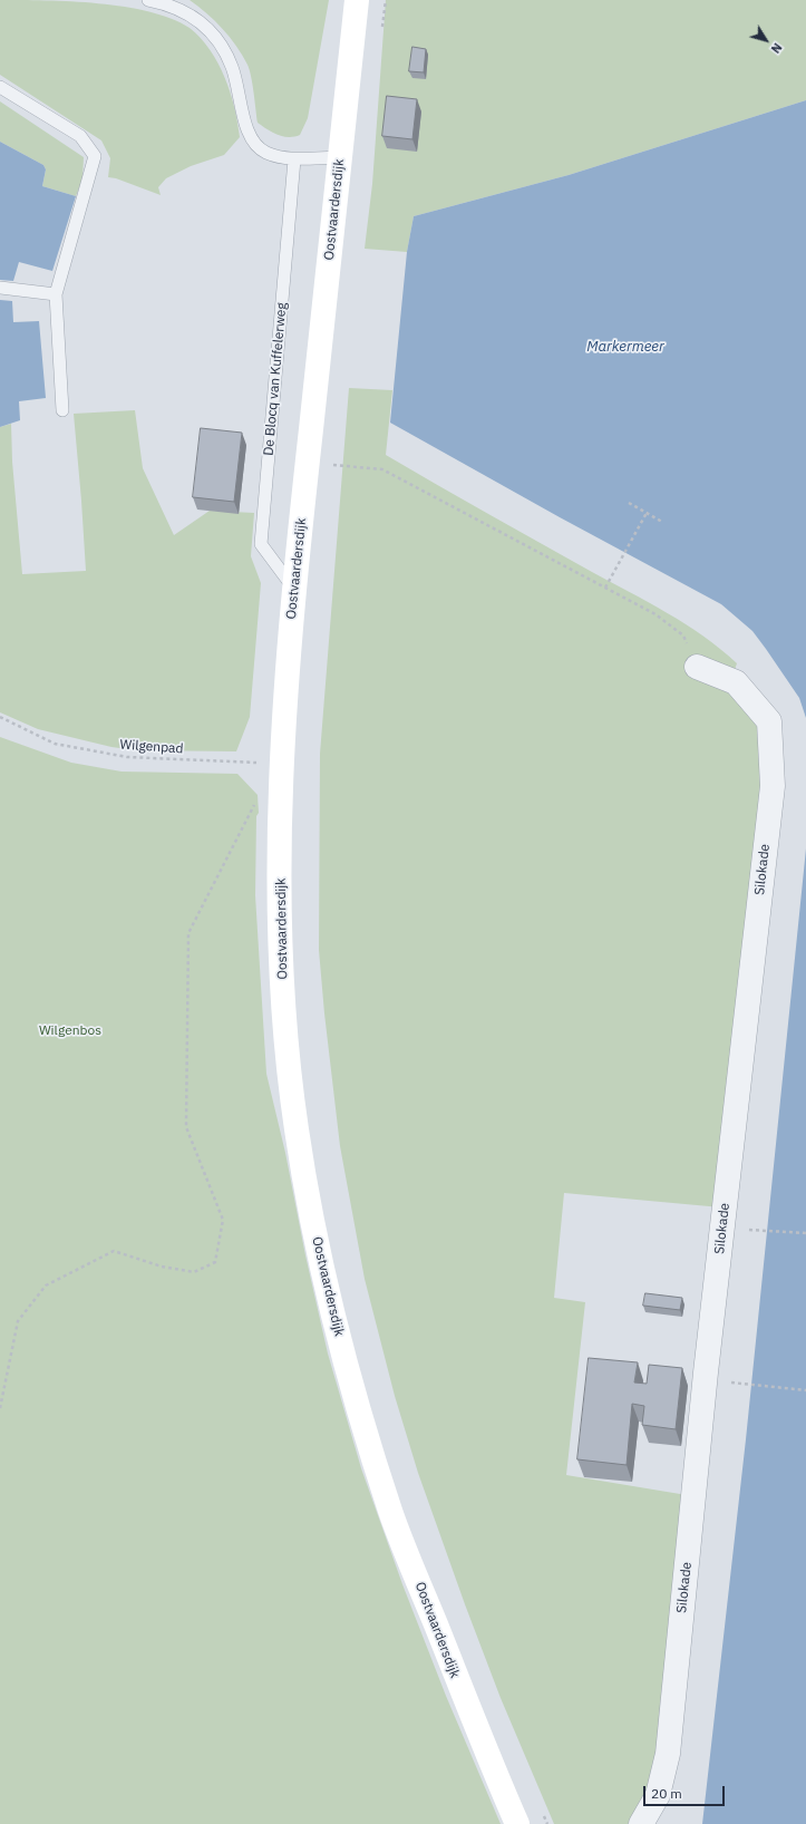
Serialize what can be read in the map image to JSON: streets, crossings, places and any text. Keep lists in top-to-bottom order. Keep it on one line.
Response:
{"streets":{"main road":["Oostvaardersdijk"],"street":["Silokade"],"lane":["De Blocq van Kuffelerweg"],"path":["Wilgenpad"]},"crossings":[["Oostvaardersdijk","De Blocq van Kuffelerweg"],["Oostvaardersdijk","Wilgenpad"]],"water":["Markermeer"],"parks":["Wilgenbos"],"scale_bar":"20 m","north":"bottom right"}
